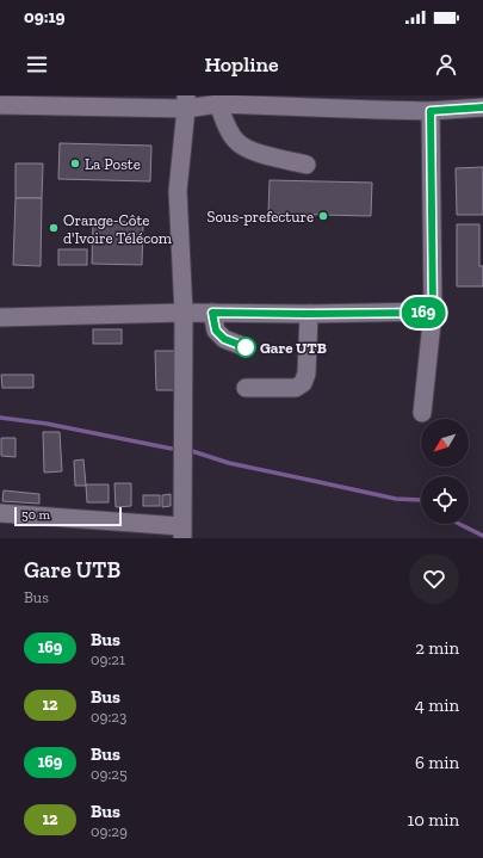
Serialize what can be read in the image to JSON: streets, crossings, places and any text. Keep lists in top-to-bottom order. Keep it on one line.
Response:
{"places":["La Poste","Sous-prefecture","Orange-Côte d'Ivoire Télécom","Gare UTB"],"lines":["bus line 169"],"scale_bar":"50 m","north":"bottom left","page":{"status":"09:19","header":"Hopline","on_map":"169","scale":"50 m","heading":["Gare UTB","Bus"],"list":[{"mark":"169","name":"Bus","note":"09:21","value":"2 min"},{"mark":"12","name":"Bus","note":"09:23","value":"4 min"},{"mark":"169","name":"Bus","note":"09:25","value":"6 min"},{"mark":"12","name":"Bus","note":"09:29","value":"10 min"}]}}
